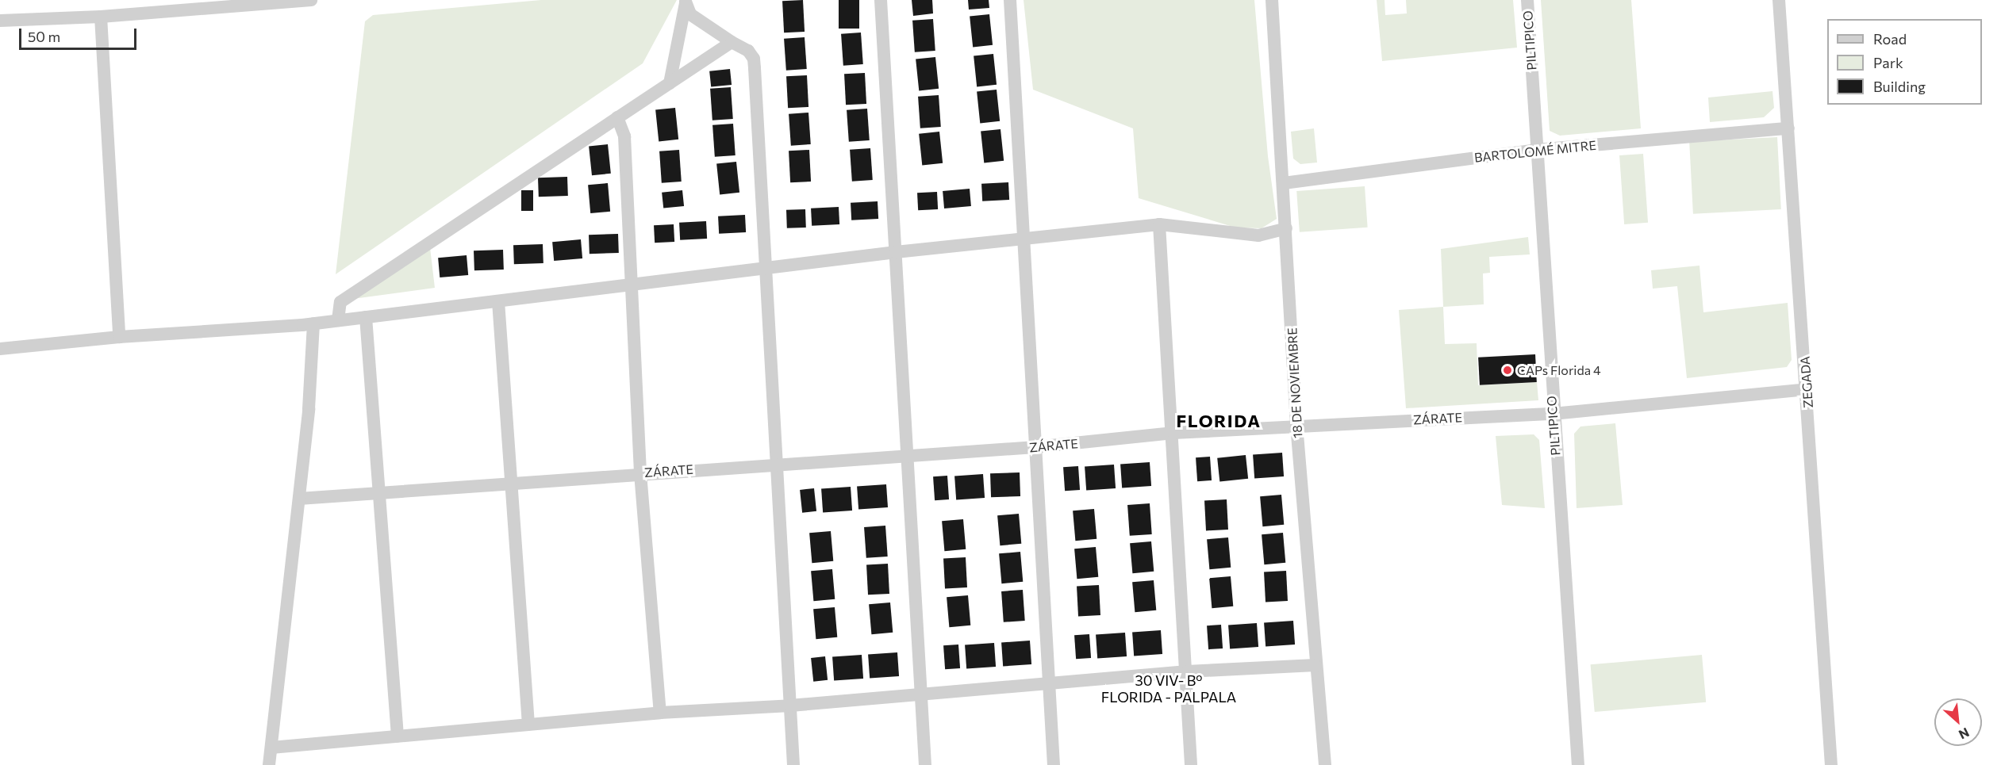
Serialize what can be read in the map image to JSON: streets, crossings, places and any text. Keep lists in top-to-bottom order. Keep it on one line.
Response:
{"streets":{"street":["PILTIPICO","BARTOLOMÉ MITRE","ZEGADA","18 DE NOVIEMBRE","ZÁRATE"]},"crossings":[["PILTIPICO","BARTOLOMÉ MITRE"],["PILTIPICO","ZÁRATE"],["BARTOLOMÉ MITRE","ZEGADA"],["BARTOLOMÉ MITRE","18 DE NOVIEMBRE"],["ZEGADA","ZÁRATE"],["18 DE NOVIEMBRE","ZÁRATE"]],"districts":["FLORIDA","30 VIV- Bº FLORIDA - PALPALA"],"places":["CAPs Florida 4"],"legend":["Road","Park","Building"],"scale_bar":"50 m","north":"bottom right"}
